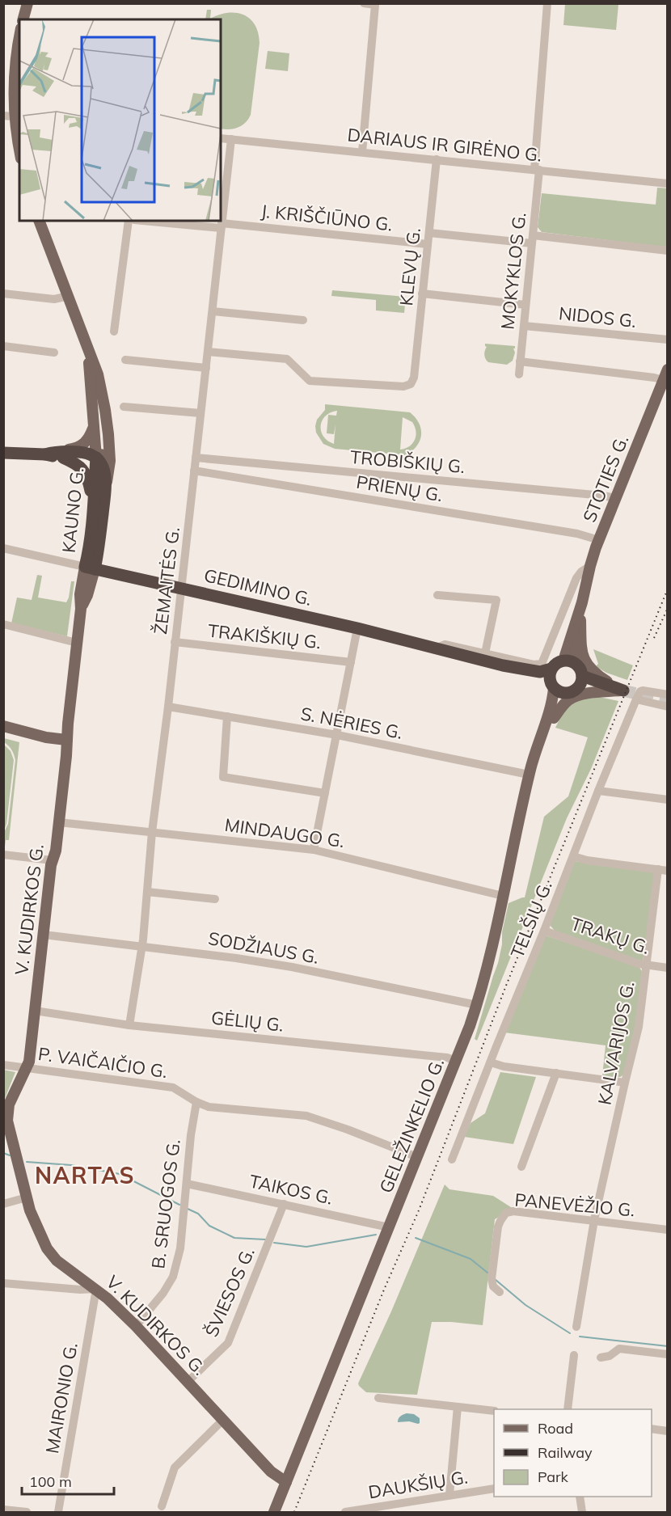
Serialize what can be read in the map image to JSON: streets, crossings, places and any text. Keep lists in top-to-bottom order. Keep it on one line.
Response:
{"streets":{"highway":["KAUNO G.","GEDIMINO G.","V. KUDIRKOS G."],"main road":["STOTIES G.","GELEŽINKELIO G."],"street":["DARIAUS IR GIRĖNO G.","J. KRIŠČIŪNO G.","KLEVŲ G.","MOKYKLOS G.","NIDOS G.","TROBIŠKIŲ G.","PRIENŲ G.","ŽEMAITĖS G.","TRAKIŠKIŲ G.","S. NĖRIES G.","MINDAUGO G.","TELŠIŲ G.","TRAKŲ G.","SODŽIAUS G.","GĖLIŲ G.","KALVARIJOS G.","P. VAIČAIČIO G.","TAIKOS G.","B. SRUOGOS G.","PANEVĖŽIO G.","ŠVIESOS G.","MAIRONIO G.","DAUKŠIŲ G."]},"crossings":[["DARIAUS IR GIRĖNO G.","KLEVŲ G."],["DARIAUS IR GIRĖNO G.","MOKYKLOS G."],["DARIAUS IR GIRĖNO G.","ŽEMAITĖS G."],["J. KRIŠČIŪNO G.","KLEVŲ G."],["J. KRIŠČIŪNO G.","ŽEMAITĖS G."],["KLEVŲ G.","ŽEMAITĖS G."],["MOKYKLOS G.","NIDOS G."],["TROBIŠKIŲ G.","STOTIES G."],["TROBIŠKIŲ G.","ŽEMAITĖS G."],["STOTIES G.","PRIENŲ G."],["STOTIES G.","GEDIMINO G."],["STOTIES G.","GELEŽINKELIO G."],["PRIENŲ G.","ŽEMAITĖS G."],["KAUNO G.","GEDIMINO G."],["KAUNO G.","V. KUDIRKOS G."],["ŽEMAITĖS G.","GEDIMINO G."],["ŽEMAITĖS G.","TRAKIŠKIŲ G."],["ŽEMAITĖS G.","S. NĖRIES G."],["ŽEMAITĖS G.","MINDAUGO G."],["ŽEMAITĖS G.","SODŽIAUS G."],["ŽEMAITĖS G.","GĖLIŲ G."],["GEDIMINO G.","V. KUDIRKOS G."],["GEDIMINO G.","GELEŽINKELIO G."],["S. NĖRIES G.","GELEŽINKELIO G."],["MINDAUGO G.","V. KUDIRKOS G."],["MINDAUGO G.","GELEŽINKELIO G."],["V. KUDIRKOS G.","SODŽIAUS G."],["V. KUDIRKOS G.","GĖLIŲ G."],["V. KUDIRKOS G.","P. VAIČAIČIO G."],["V. KUDIRKOS G.","GELEŽINKELIO G."],["V. KUDIRKOS G.","B. SRUOGOS G."],["V. KUDIRKOS G.","ŠVIESOS G."],["V. KUDIRKOS G.","MAIRONIO G."],["TELŠIŲ G.","TRAKŲ G."],["TRAKŲ G.","KALVARIJOS G."],["SODŽIAUS G.","GELEŽINKELIO G."],["GĖLIŲ G.","GELEŽINKELIO G."],["KALVARIJOS G.","PANEVĖŽIO G."],["P. VAIČAIČIO G.","GELEŽINKELIO G."],["P. VAIČAIČIO G.","B. SRUOGOS G."],["GELEŽINKELIO G.","TAIKOS G."],["TAIKOS G.","B. SRUOGOS G."],["TAIKOS G.","ŠVIESOS G."]],"districts":["NARTAS"],"legend":["Road","Railway","Park"],"scale_bar":"100 m"}
